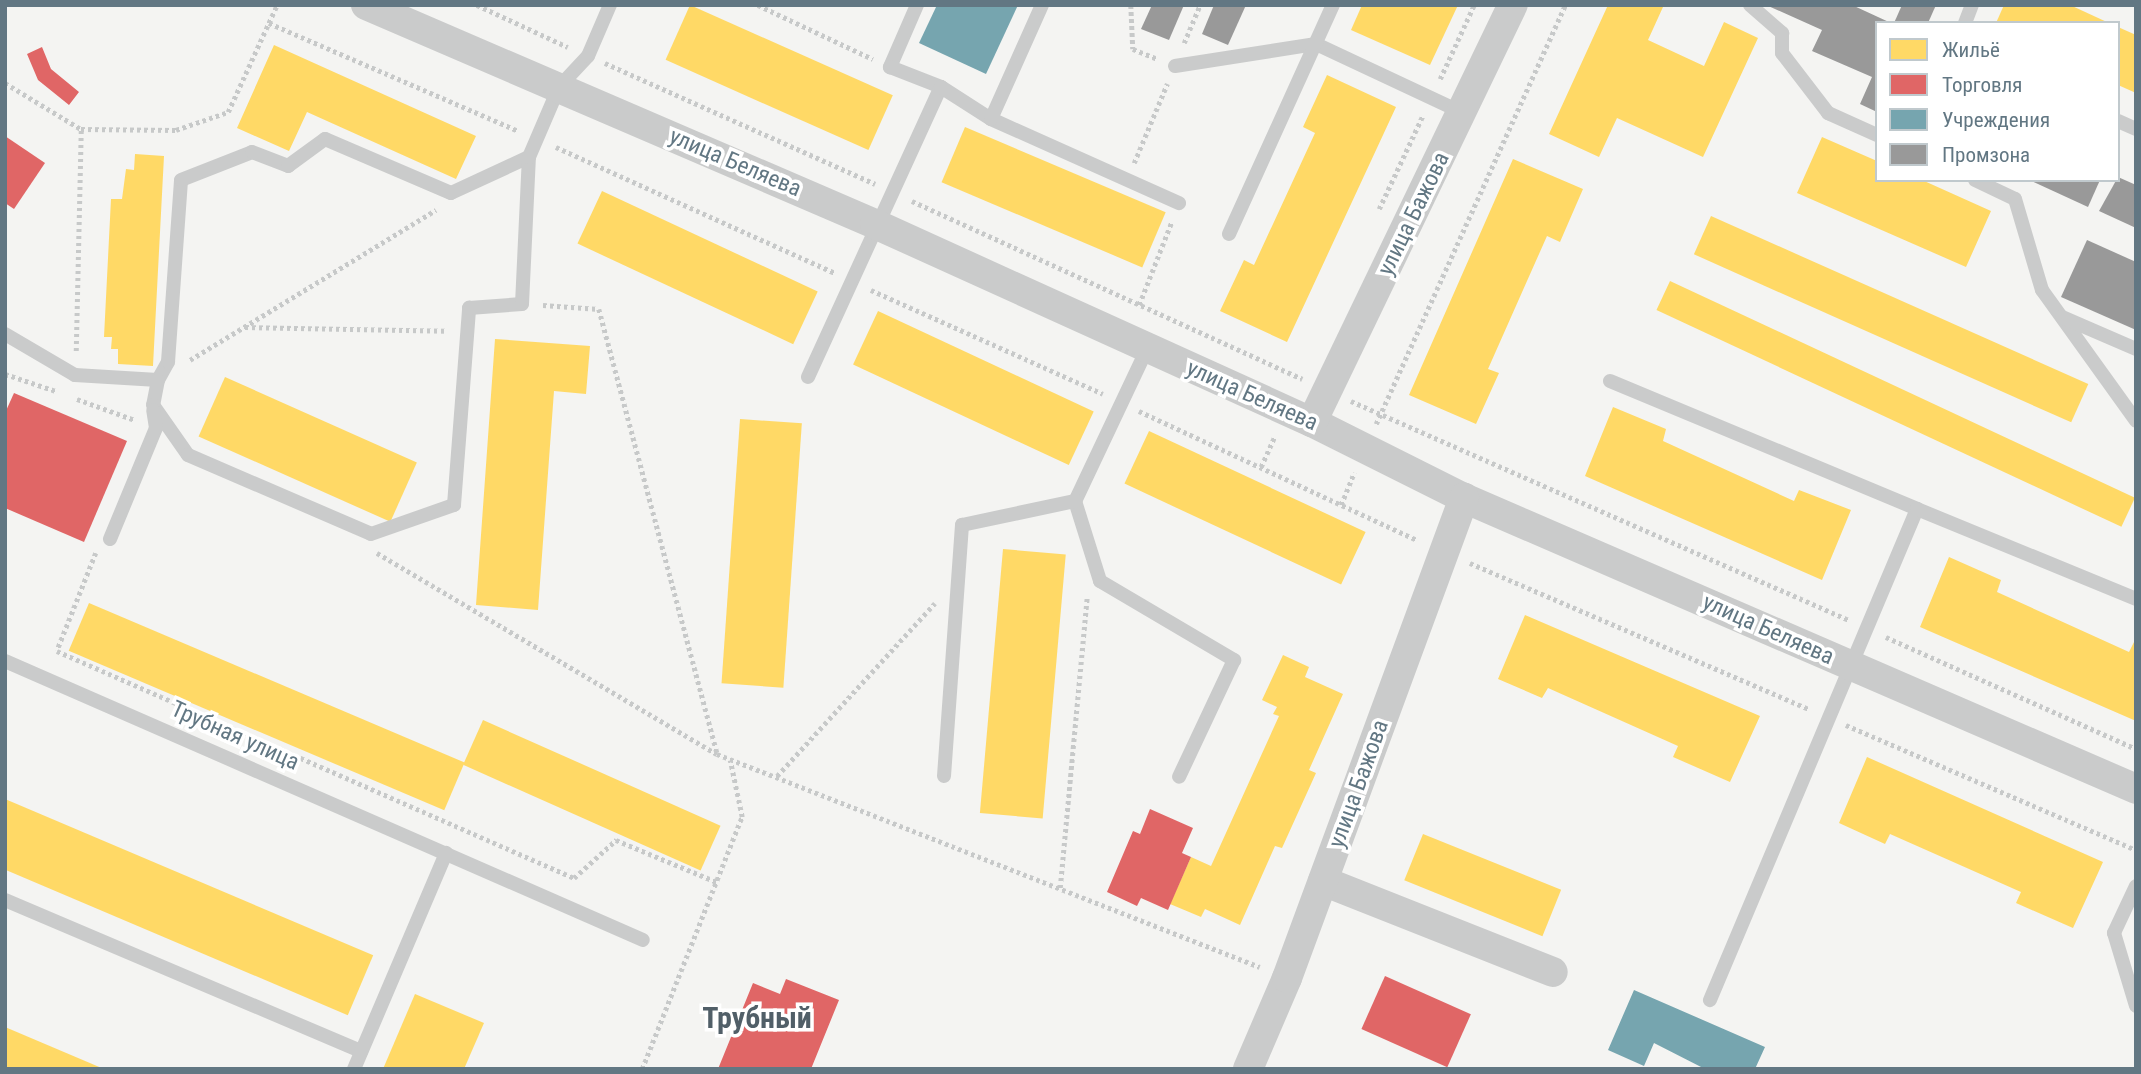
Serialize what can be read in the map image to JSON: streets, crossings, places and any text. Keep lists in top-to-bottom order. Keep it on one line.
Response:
{"streets":{"street":["улица Беляева","улица Бажова"],"lane":["Трубная улица"]},"crossings":[["улица Беляева","улица Бажова"]],"districts":["Трубный"],"legend":["Жильё","Торговля","Учреждения","Промзона"]}
